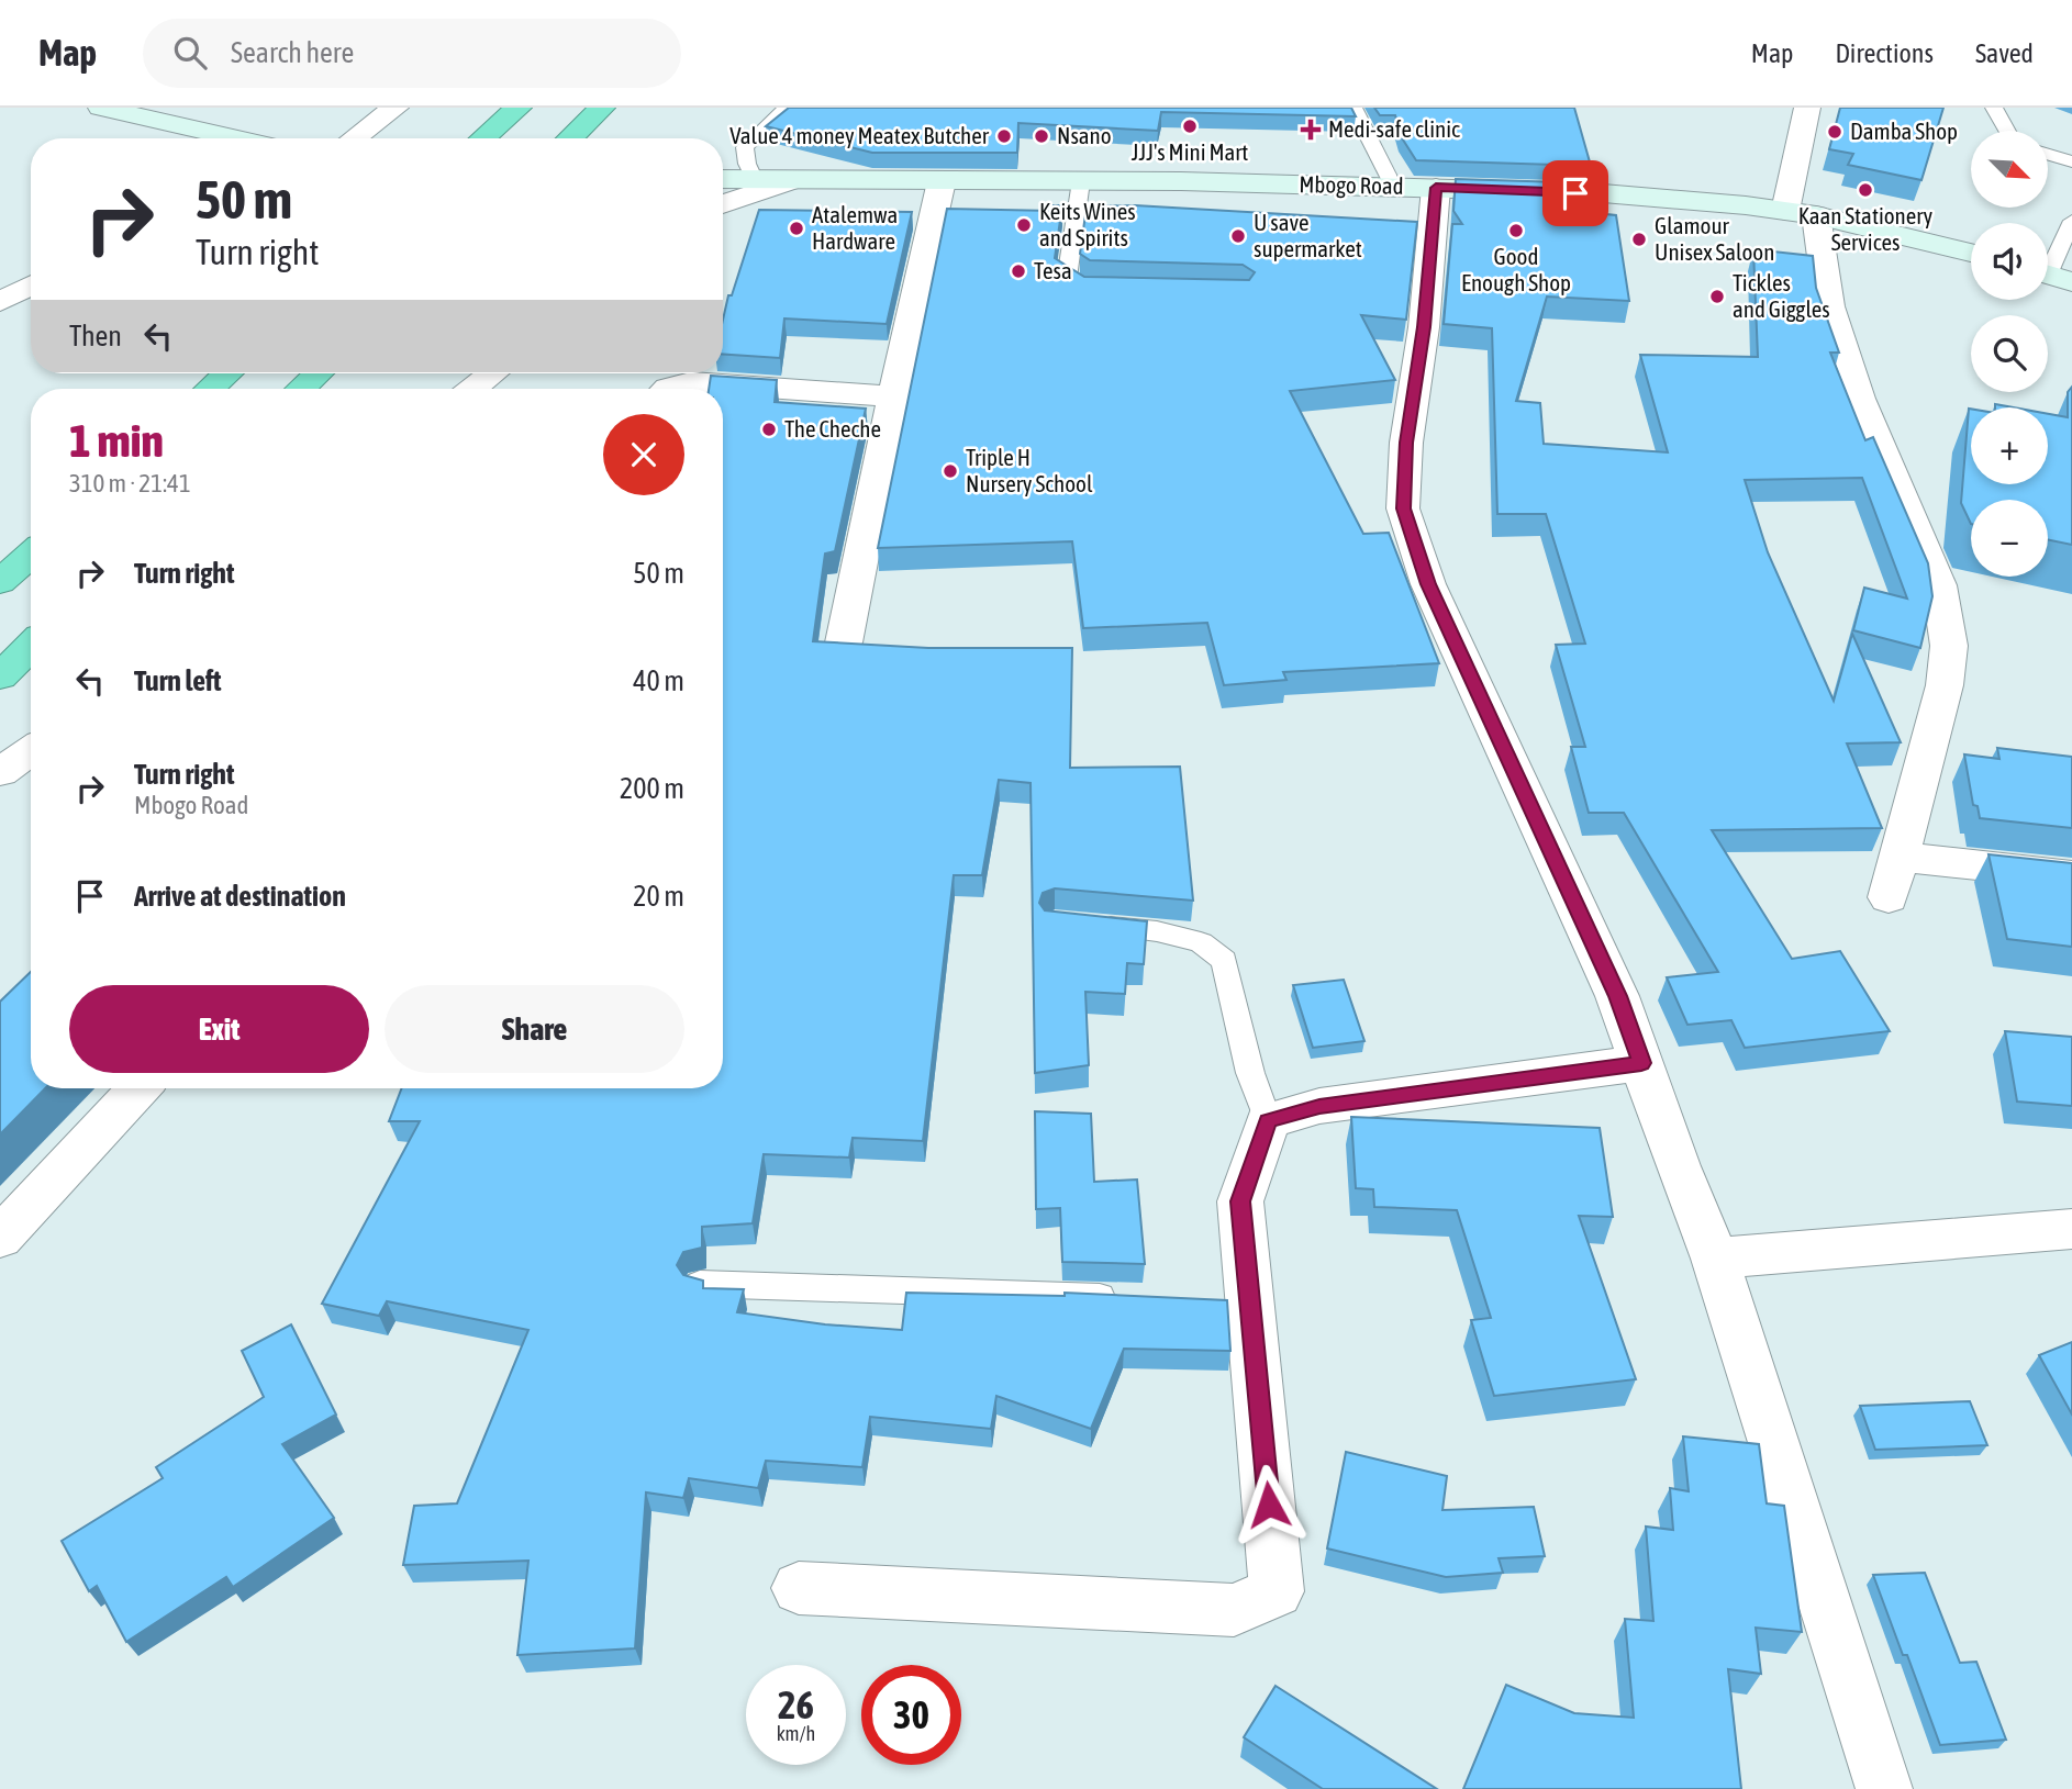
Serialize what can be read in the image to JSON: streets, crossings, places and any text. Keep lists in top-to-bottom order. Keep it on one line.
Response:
{"streets":{"main road":["Mbogo Road"]},"places":{"other":["JJJ's Mini Mart","Damba Shop","Value 4 money Meatex Butcher","Nsano","Kaan Stationery Services","Keits Wines and Spirits","Atalemwa Hardware","Good Enough Shop","U save supermarket","Glamour Unisex Saloon","Tesa","Tickles and Giggles","The Cheche","Triple H Nursery School"],"health":["Medi-safe clinic"]},"north":"bottom right","page":{"header":"Map","search":"Search here","nav":["Map","Directions","Saved"],"map_buttons":["+","−"],"turn":["50 m","Turn right"],"then":"Then","heading":["1 min","310 m · 21:41"],"list":[{"name":"Turn right","value":"50 m"},{"name":"Turn left","value":"40 m"},{"name":"Turn right","note":"Mbogo Road","value":"200 m"},{"name":"Arrive at destination","value":"20 m"}],"buttons":["Exit","Share"],"speed":"26 km/h","limit":"30"}}
